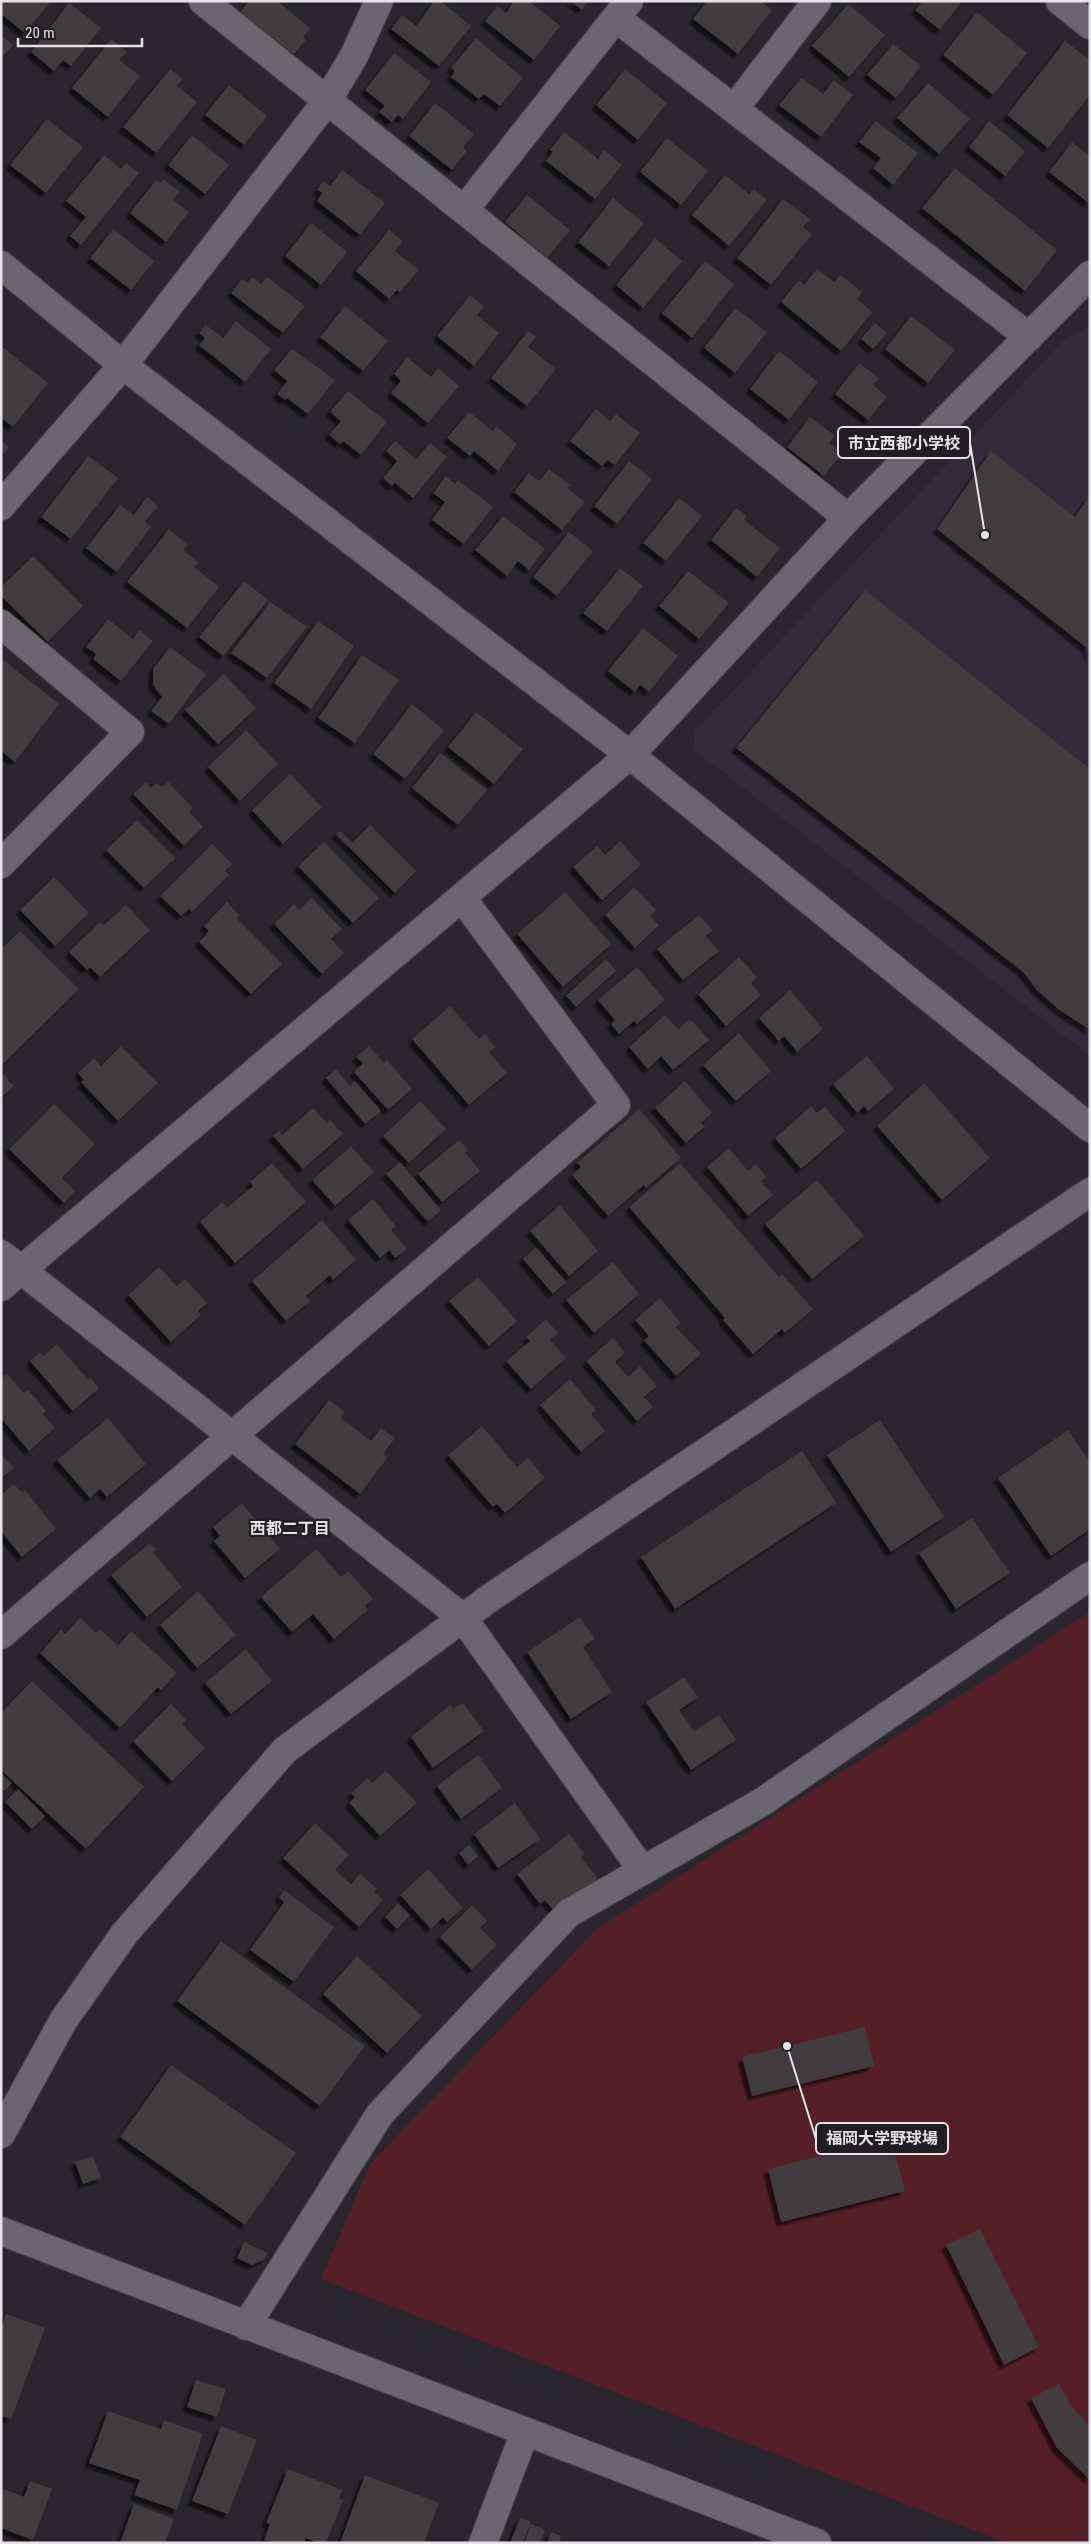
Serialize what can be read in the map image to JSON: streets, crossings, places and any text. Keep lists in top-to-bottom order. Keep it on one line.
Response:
{"districts":["西都二丁目"],"places":["市立西都小学校","福岡大学野球場"],"scale_bar":"20 m"}
